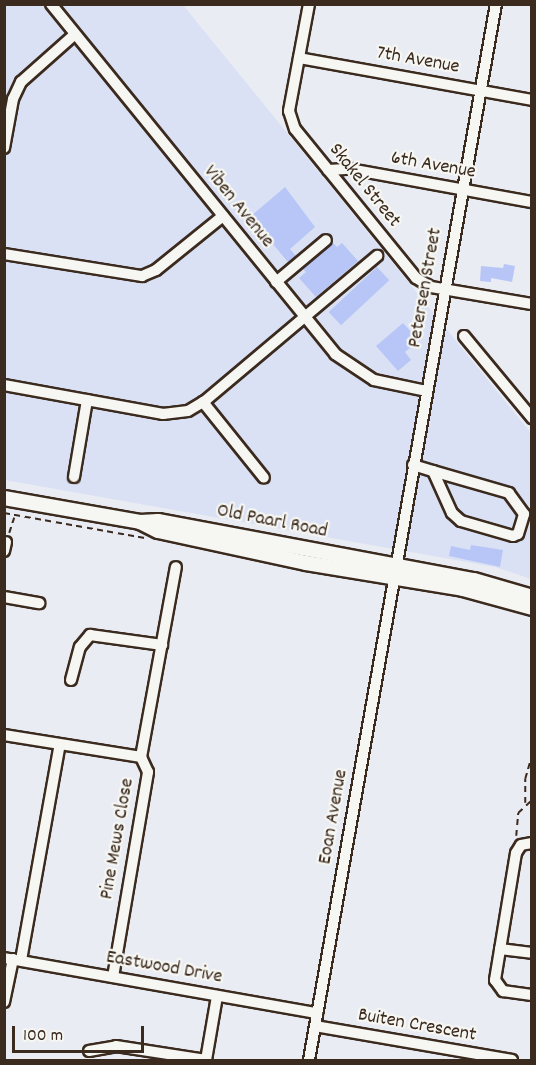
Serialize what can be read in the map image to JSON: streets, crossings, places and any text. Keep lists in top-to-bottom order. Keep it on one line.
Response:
{"streets":{"main road":["Old Paarl Road"],"street":["7th Avenue","6th Avenue","Skakel Street","Viben Avenue","Petersen Street","Eoan Avenue","Pine Mews Close","Eastwood Drive","Buiten Crescent"]},"crossings":[["7th Avenue","Skakel Street"],["7th Avenue","Petersen Street"],["6th Avenue","Skakel Street"],["6th Avenue","Petersen Street"],["Skakel Street","Petersen Street"],["Viben Avenue","Petersen Street"],["Petersen Street","Old Paarl Road"],["Petersen Street","Eoan Avenue"],["Old Paarl Road","Eoan Avenue"],["Eoan Avenue","Eastwood Drive"],["Eoan Avenue","Buiten Crescent"],["Pine Mews Close","Eastwood Drive"]],"scale_bar":"100 m"}
